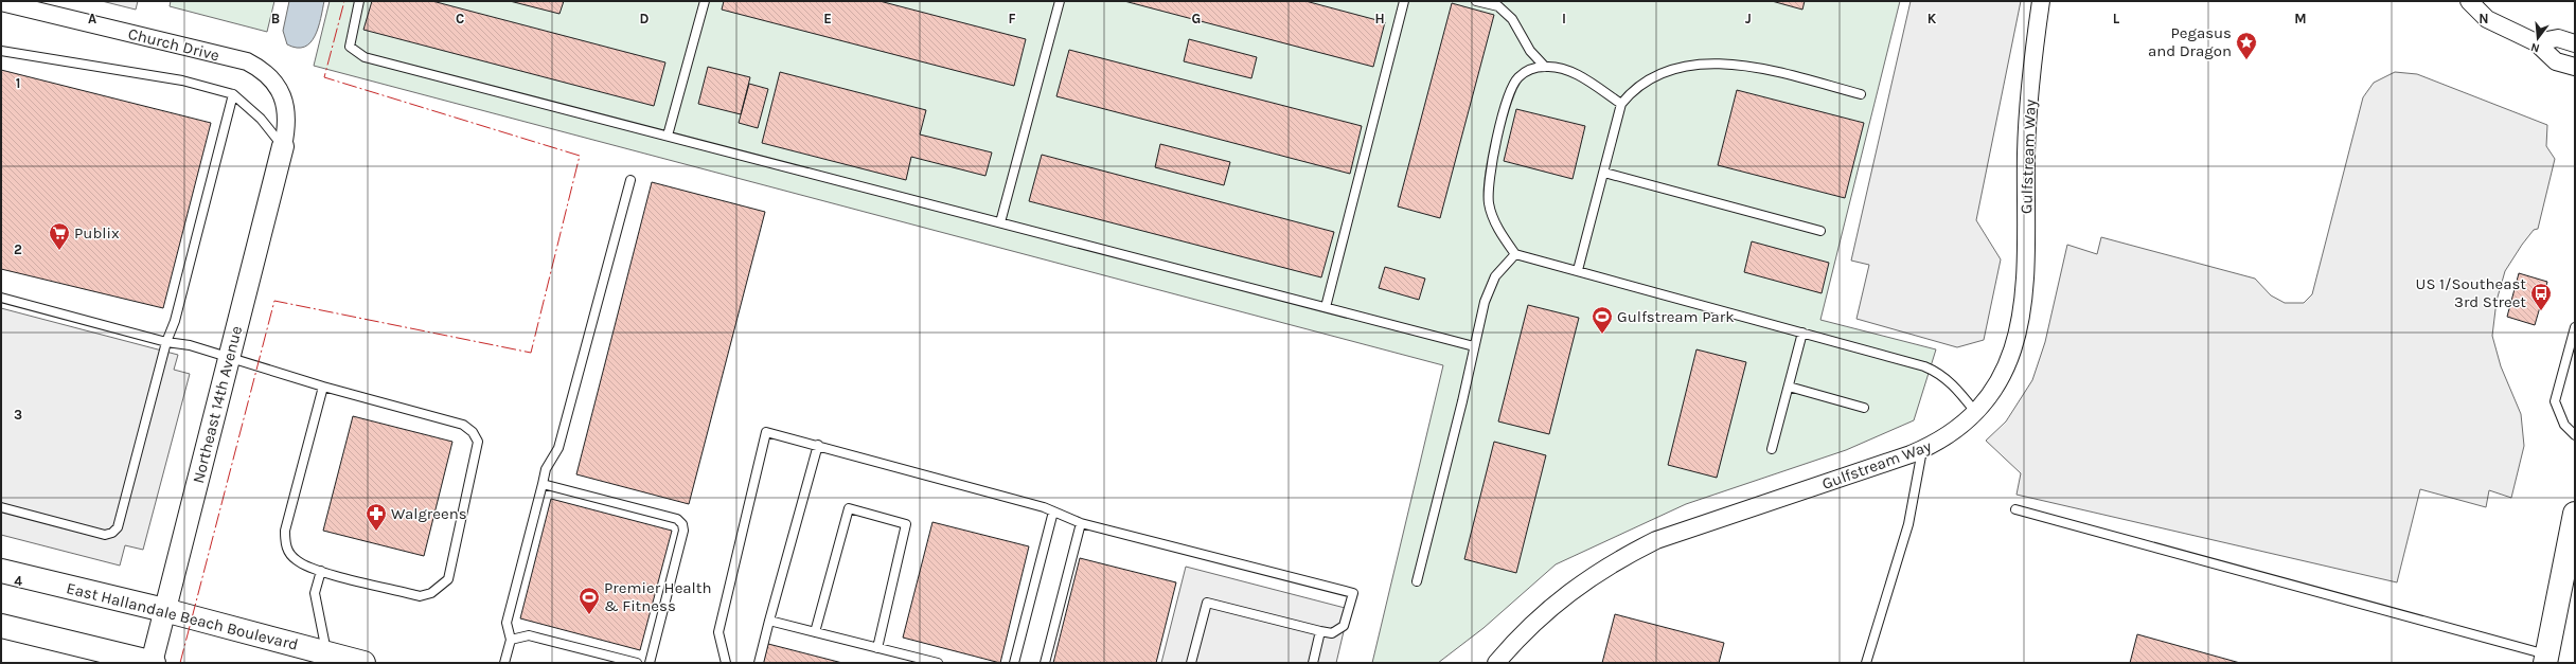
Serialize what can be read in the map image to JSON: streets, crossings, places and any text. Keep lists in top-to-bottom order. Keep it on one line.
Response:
{"streets":{"main road":["East Hallandale Beach Boulevard"],"street":["Church Drive","Gulfstream Way","Northeast 14th Avenue"]},"crossings":[["Church Drive","Northeast 14th Avenue"],["Northeast 14th Avenue","East Hallandale Beach Boulevard"]],"places":{"place":["Pegasus and Dragon"],"supermarket":["Publix"],"bus stop":["US 1/Southeast 3rd Street"],"sports":["Gulfstream Park","Premier Health & Fitness"],"pharmacy":["Walgreens"]},"north":"bottom","grid":{"columns":["A","B","C","D","E","F","G","H","I","J","K","L","M","N"],"rows":["1","2","3","4"]}}
